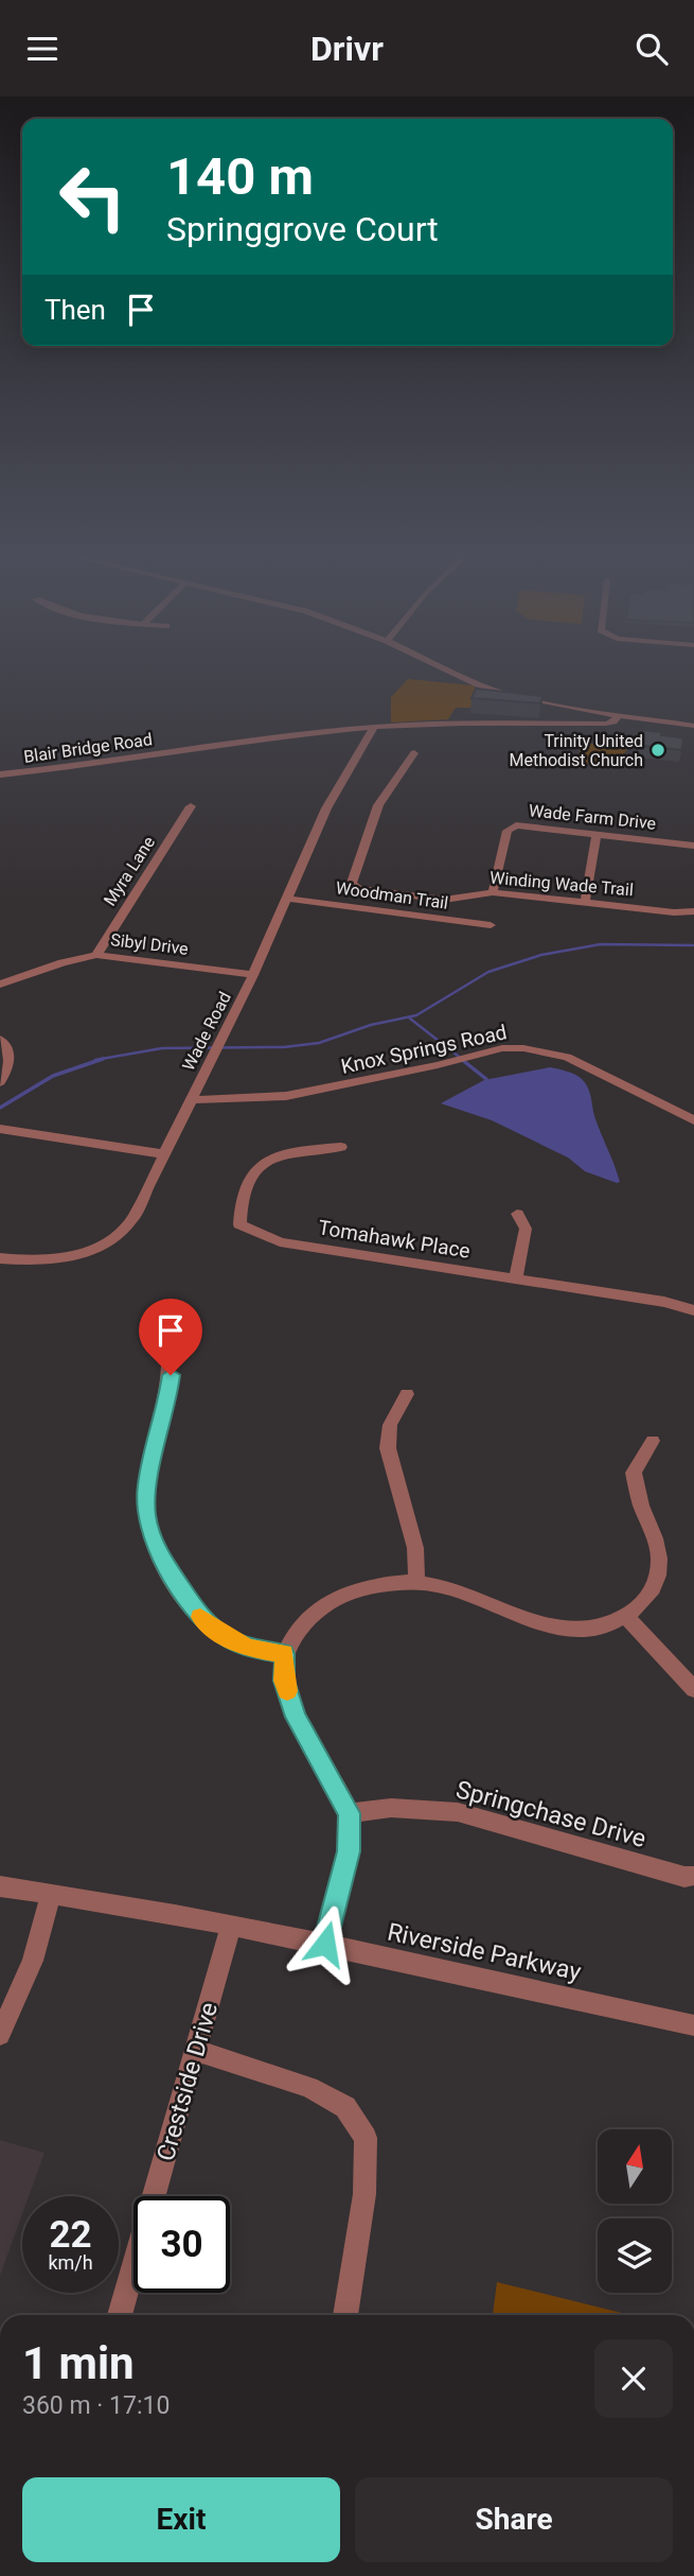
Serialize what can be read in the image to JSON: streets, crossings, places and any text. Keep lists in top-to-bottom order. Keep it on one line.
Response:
{"streets":{"street":["Blair Bridge Road","Wade Farm Drive","Myra Lane","Winding Wade Trail","Woodman Trail","Sibyl Drive","Wade Road","Knox Springs Road","Tomahawk Place","Springchase Drive","Riverside Parkway","Crestside Drive"]},"crossings":[["Blair Bridge Road","Wade Road"],["Wade Farm Drive","Winding Wade Trail"],["Myra Lane","Sibyl Drive"],["Woodman Trail","Wade Road"],["Sibyl Drive","Wade Road"],["Wade Road","Knox Springs Road"],["Riverside Parkway","Crestside Drive"]],"places":["Trinity United Methodist Church"],"north":"top","page":{"header":"Drivr","turn":["140 m","Springgrove Court"],"then":"Then","speed":"22 km/h","limit":"30","heading":["1 min","360 m · 17:10"],"buttons":["Exit","Share"]}}
